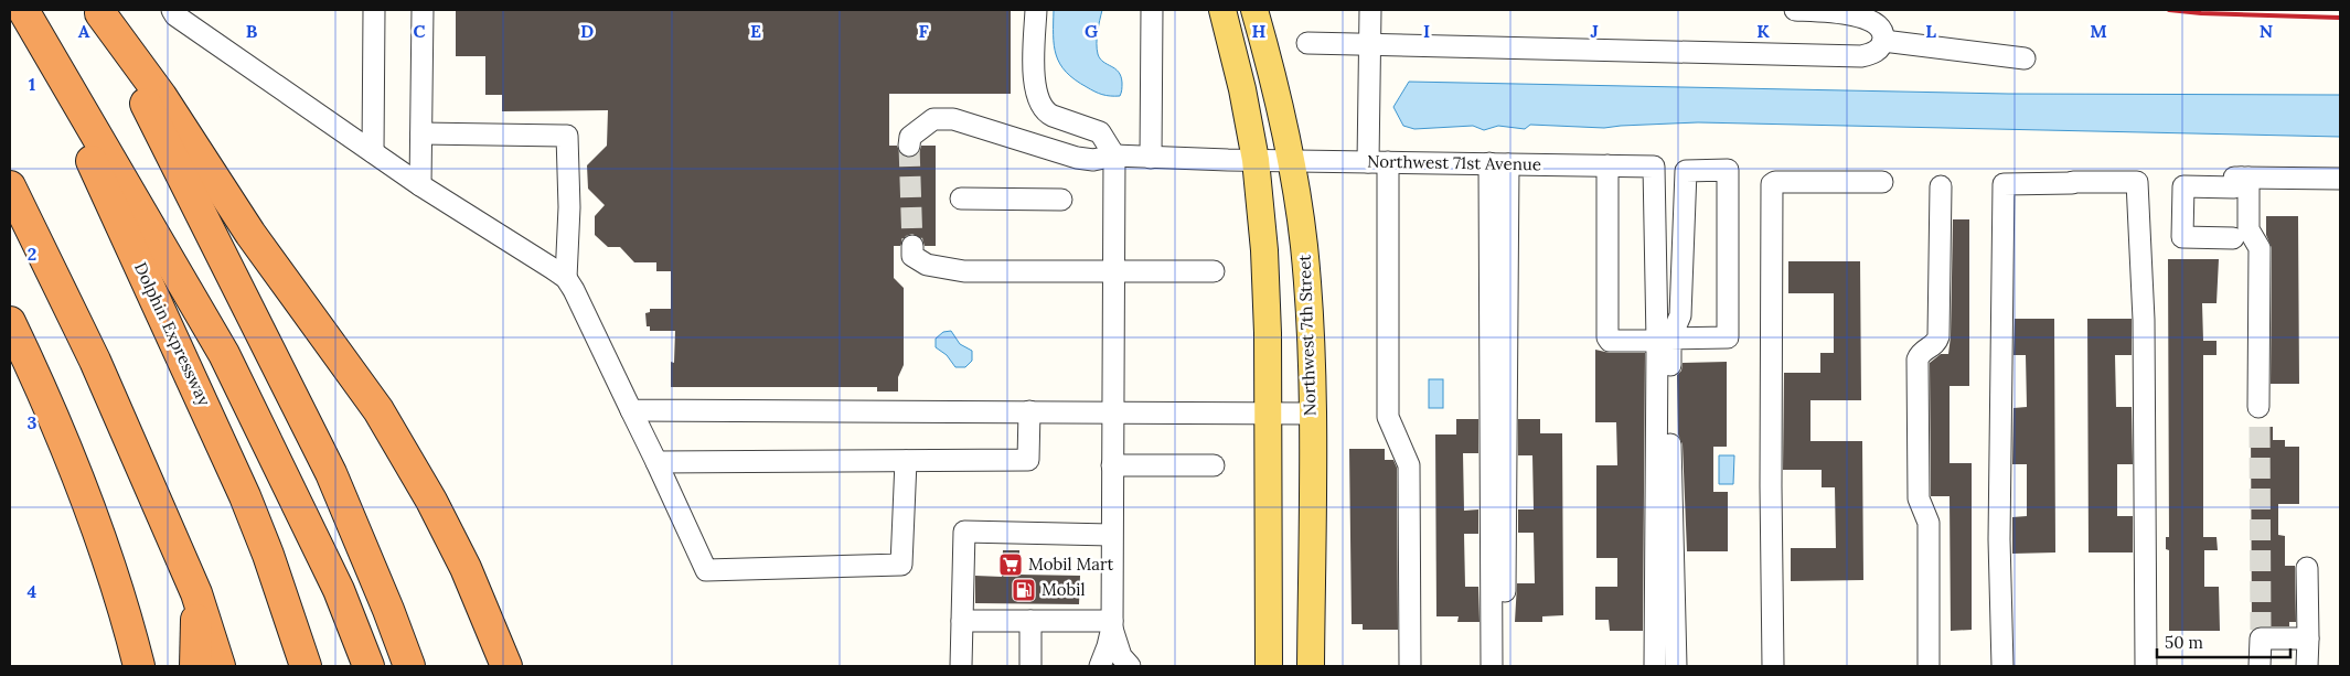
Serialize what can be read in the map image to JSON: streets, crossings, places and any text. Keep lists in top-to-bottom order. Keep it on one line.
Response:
{"streets":{"highway":["Dolphin Expressway"],"main road":["Northwest 7th Street"],"street":["Northwest 71st Avenue"]},"crossings":[["Northwest 71st Avenue","Northwest 7th Street"]],"places":{"supermarket":["Mobil Mart"],"fuel station":["Mobil"]},"scale_bar":"50 m","grid":{"columns":["A","B","C","D","E","F","G","H","I","J","K","L","M","N"],"rows":["1","2","3","4"]}}
